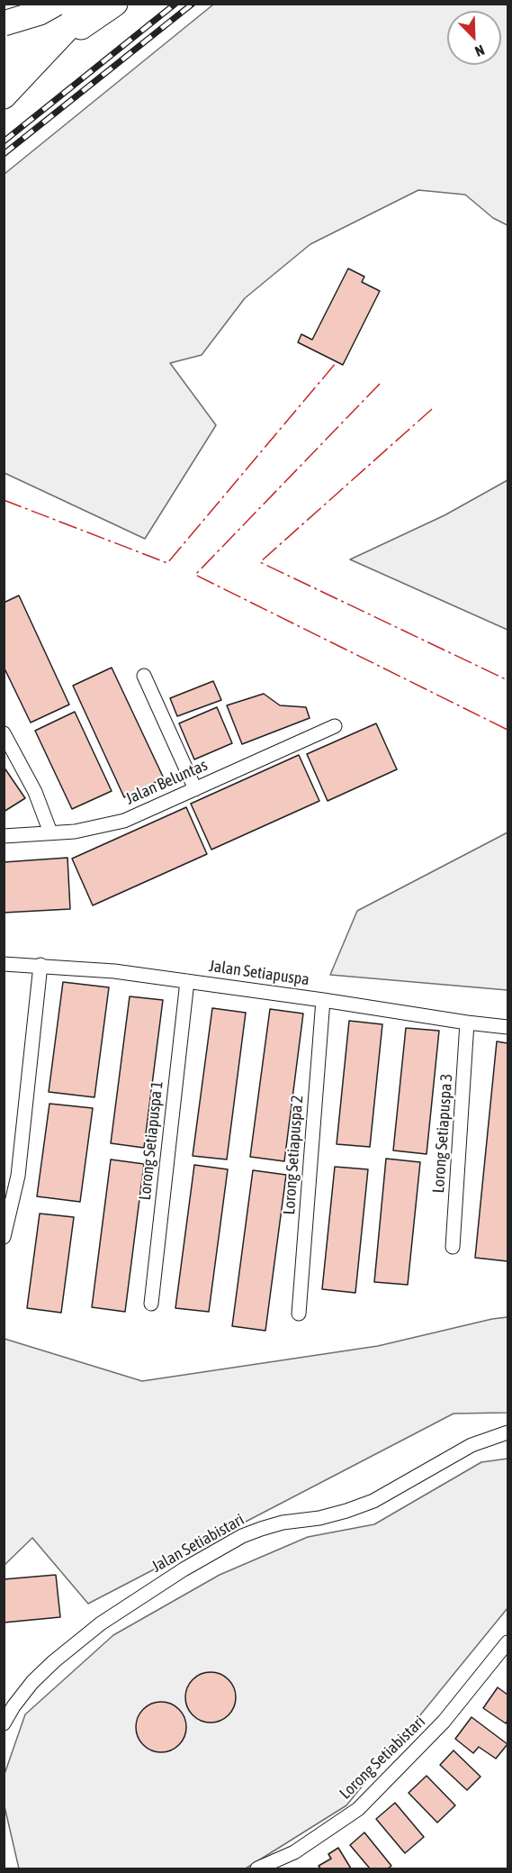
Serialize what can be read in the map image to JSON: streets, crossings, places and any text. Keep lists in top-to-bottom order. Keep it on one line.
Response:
{"streets":{"street":["Jalan Beluntas","Jalan Setiapuspa","Lorong Setiapuspa 3","Lorong Setiapuspa 1","Lorong Setiapuspa 2","Jalan Setiabistari","Lorong Setiabistari"]},"crossings":[["Jalan Setiapuspa","Lorong Setiapuspa 3"],["Jalan Setiapuspa","Lorong Setiapuspa 1"],["Jalan Setiapuspa","Lorong Setiapuspa 2"]],"north":"bottom right"}
